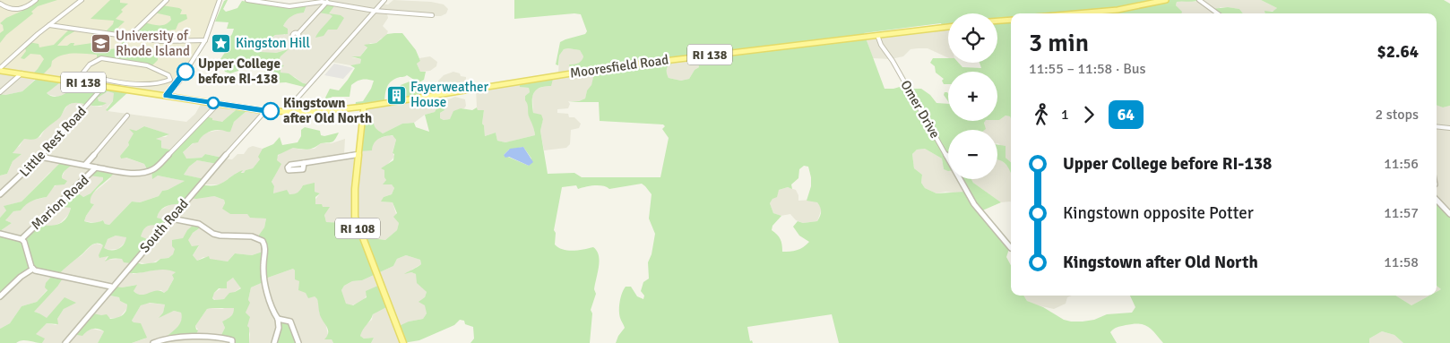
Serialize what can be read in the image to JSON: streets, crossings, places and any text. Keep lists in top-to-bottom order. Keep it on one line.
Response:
{"streets":{"main road":["RI 138","Mooresfield Road","RI 108"],"street":["Omer Drive","Little Rest Road","Marion Road","South Road"]},"crossings":[["RI 138","Mooresfield Road"],["RI 138","Little Rest Road"],["RI 138","South Road"],["RI 138","RI 108"],["Mooresfield Road","Omer Drive"],["Mooresfield Road","RI 108"],["Little Rest Road","Marion Road"]],"places":{"place":["Kingston Hill"],"school or university":["University of Rhode Island"],"other":["Upper College before RI-138","Kingstown after Old North"],"building":["Fayerweather House"]},"lines":["bus line 64"],"page":{"map_buttons":["+","−"],"heading":["3 min","11:55 – 11:58 · Bus","$2.64"],"legs":["1","64","2 stops"],"list":[{"name":"Upper College before RI-138","value":"11:56"},{"name":"Kingstown opposite Potter","value":"11:57"},{"name":"Kingstown after Old North","value":"11:58"}]}}
